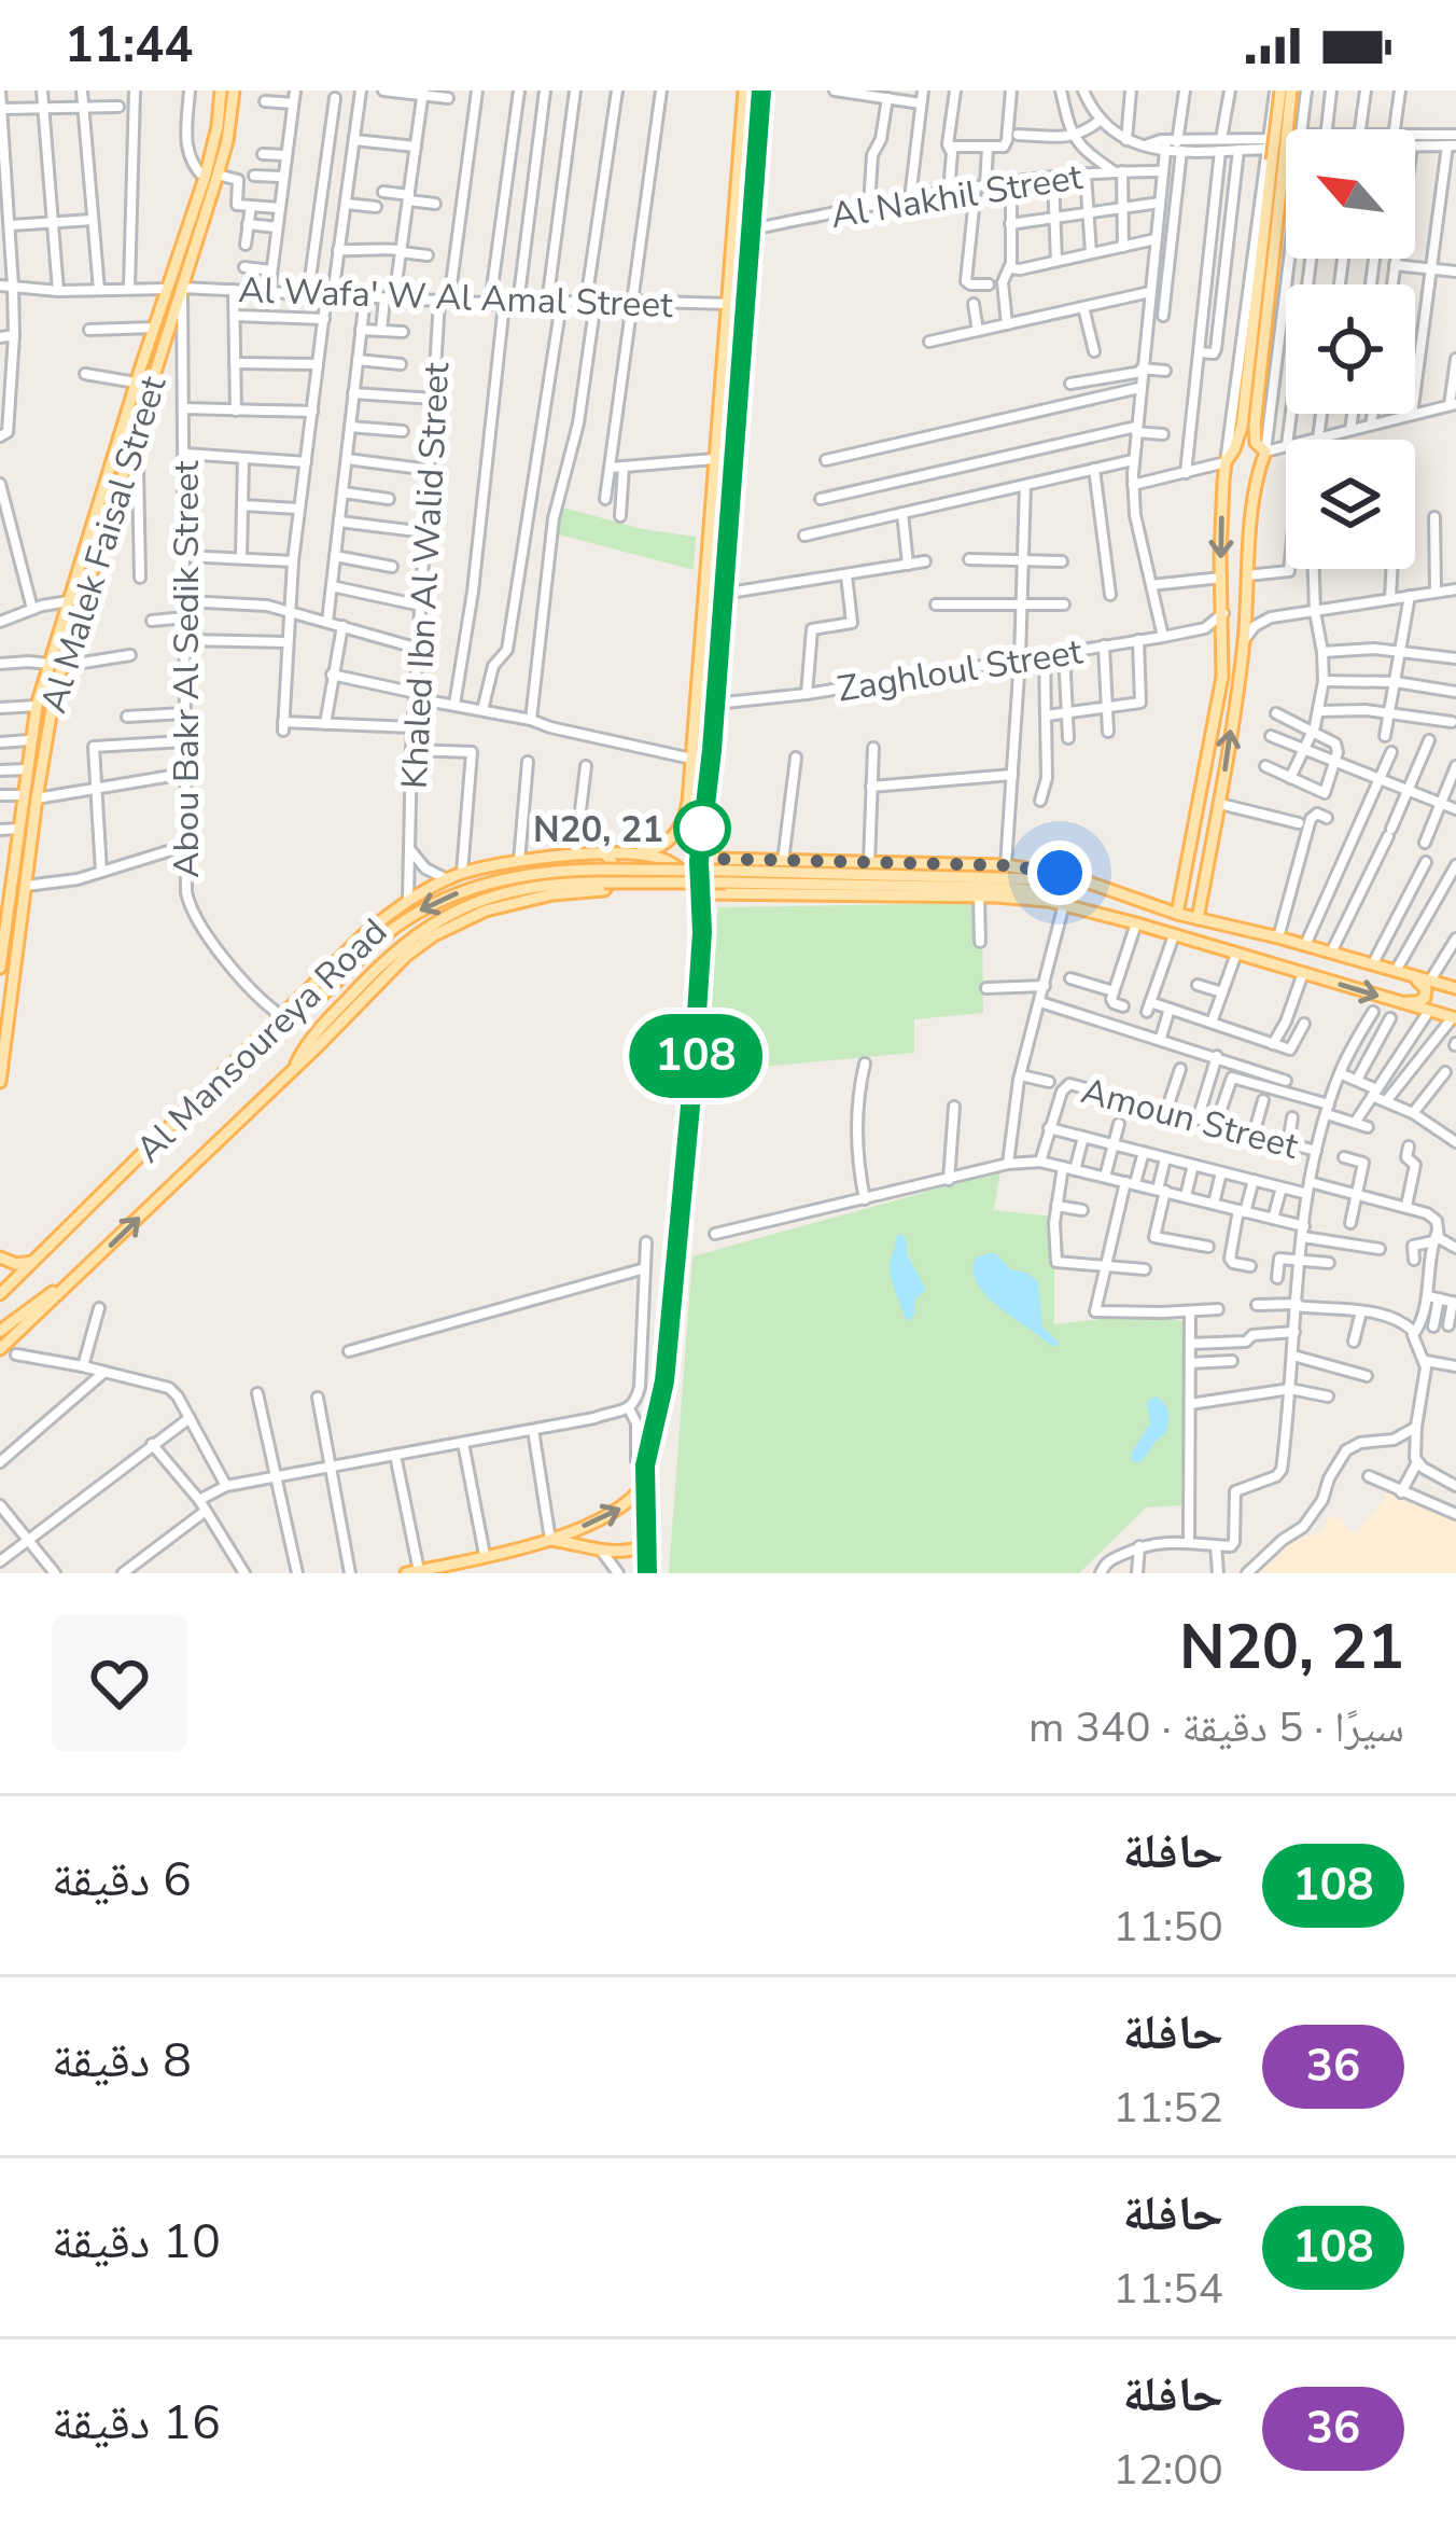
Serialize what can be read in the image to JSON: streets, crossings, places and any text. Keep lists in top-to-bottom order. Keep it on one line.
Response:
{"streets":{"main road":["Al Malek Faisal Street","Al Mansoureya Road"],"street":["Al Nakhil Street","Al Wafa' W Al Amal Street","Khaled Ibn Al Walid Street","Abou Bakr Al Sedik Street","Zaghloul Street","Amoun Street"]},"crossings":[["Al Wafa' W Al Amal Street","Al Malek Faisal Street"],["Al Wafa' W Al Amal Street","Khaled Ibn Al Walid Street"],["Al Wafa' W Al Amal Street","Abou Bakr Al Sedik Street"],["Al Malek Faisal Street","Abou Bakr Al Sedik Street"],["Khaled Ibn Al Walid Street","Al Mansoureya Road"],["Abou Bakr Al Sedik Street","Al Mansoureya Road"]],"places":["N20, 21"],"lines":["bus line 108"],"north":"top left","page":{"status":"11:44","on_map":"108","heading":["N20, 21","سيرًا · 5 دقيقة · 340 m"],"list":[{"mark":"108","name":"حافلة","note":"11:50","value":"6 دقيقة"},{"mark":"36","name":"حافلة","note":"11:52","value":"8 دقيقة"},{"mark":"108","name":"حافلة","note":"11:54","value":"10 دقيقة"},{"mark":"36","name":"حافلة","note":"12:00","value":"16 دقيقة"}]}}
